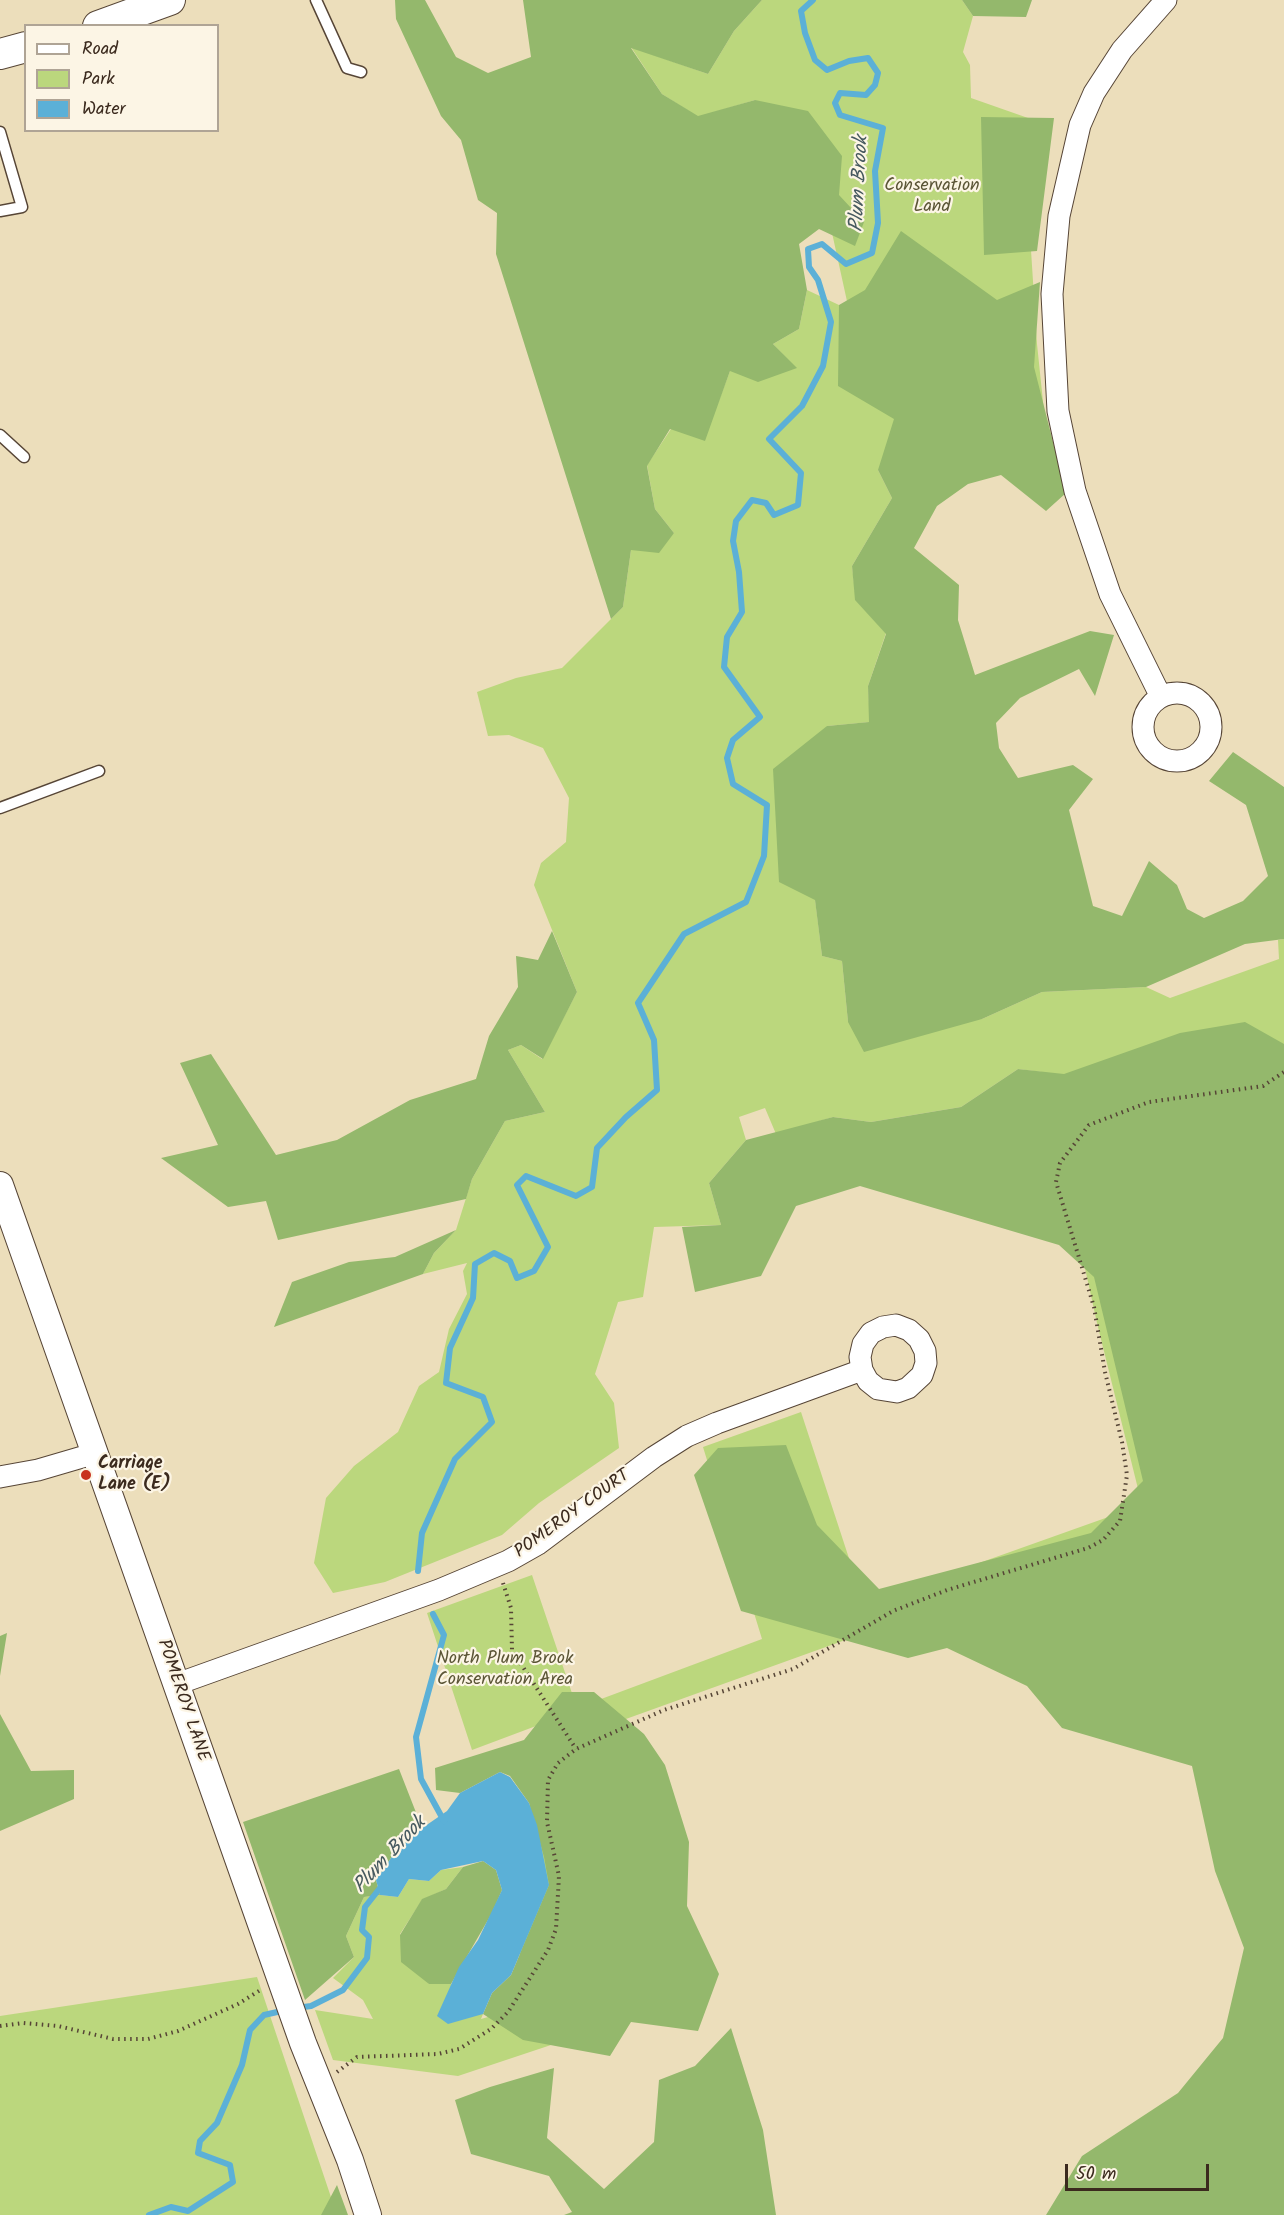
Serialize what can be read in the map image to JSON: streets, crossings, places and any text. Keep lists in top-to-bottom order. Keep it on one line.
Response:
{"streets":{"street":["POMEROY COURT","POMEROY LANE"]},"crossings":[["POMEROY COURT","POMEROY LANE"]],"water":["Plum Brook"],"parks":["Conservation Land","North Plum Brook Conservation Area"],"places":["Carriage Lane (E)"],"legend":["Road","Park","Water"],"scale_bar":"50 m"}
